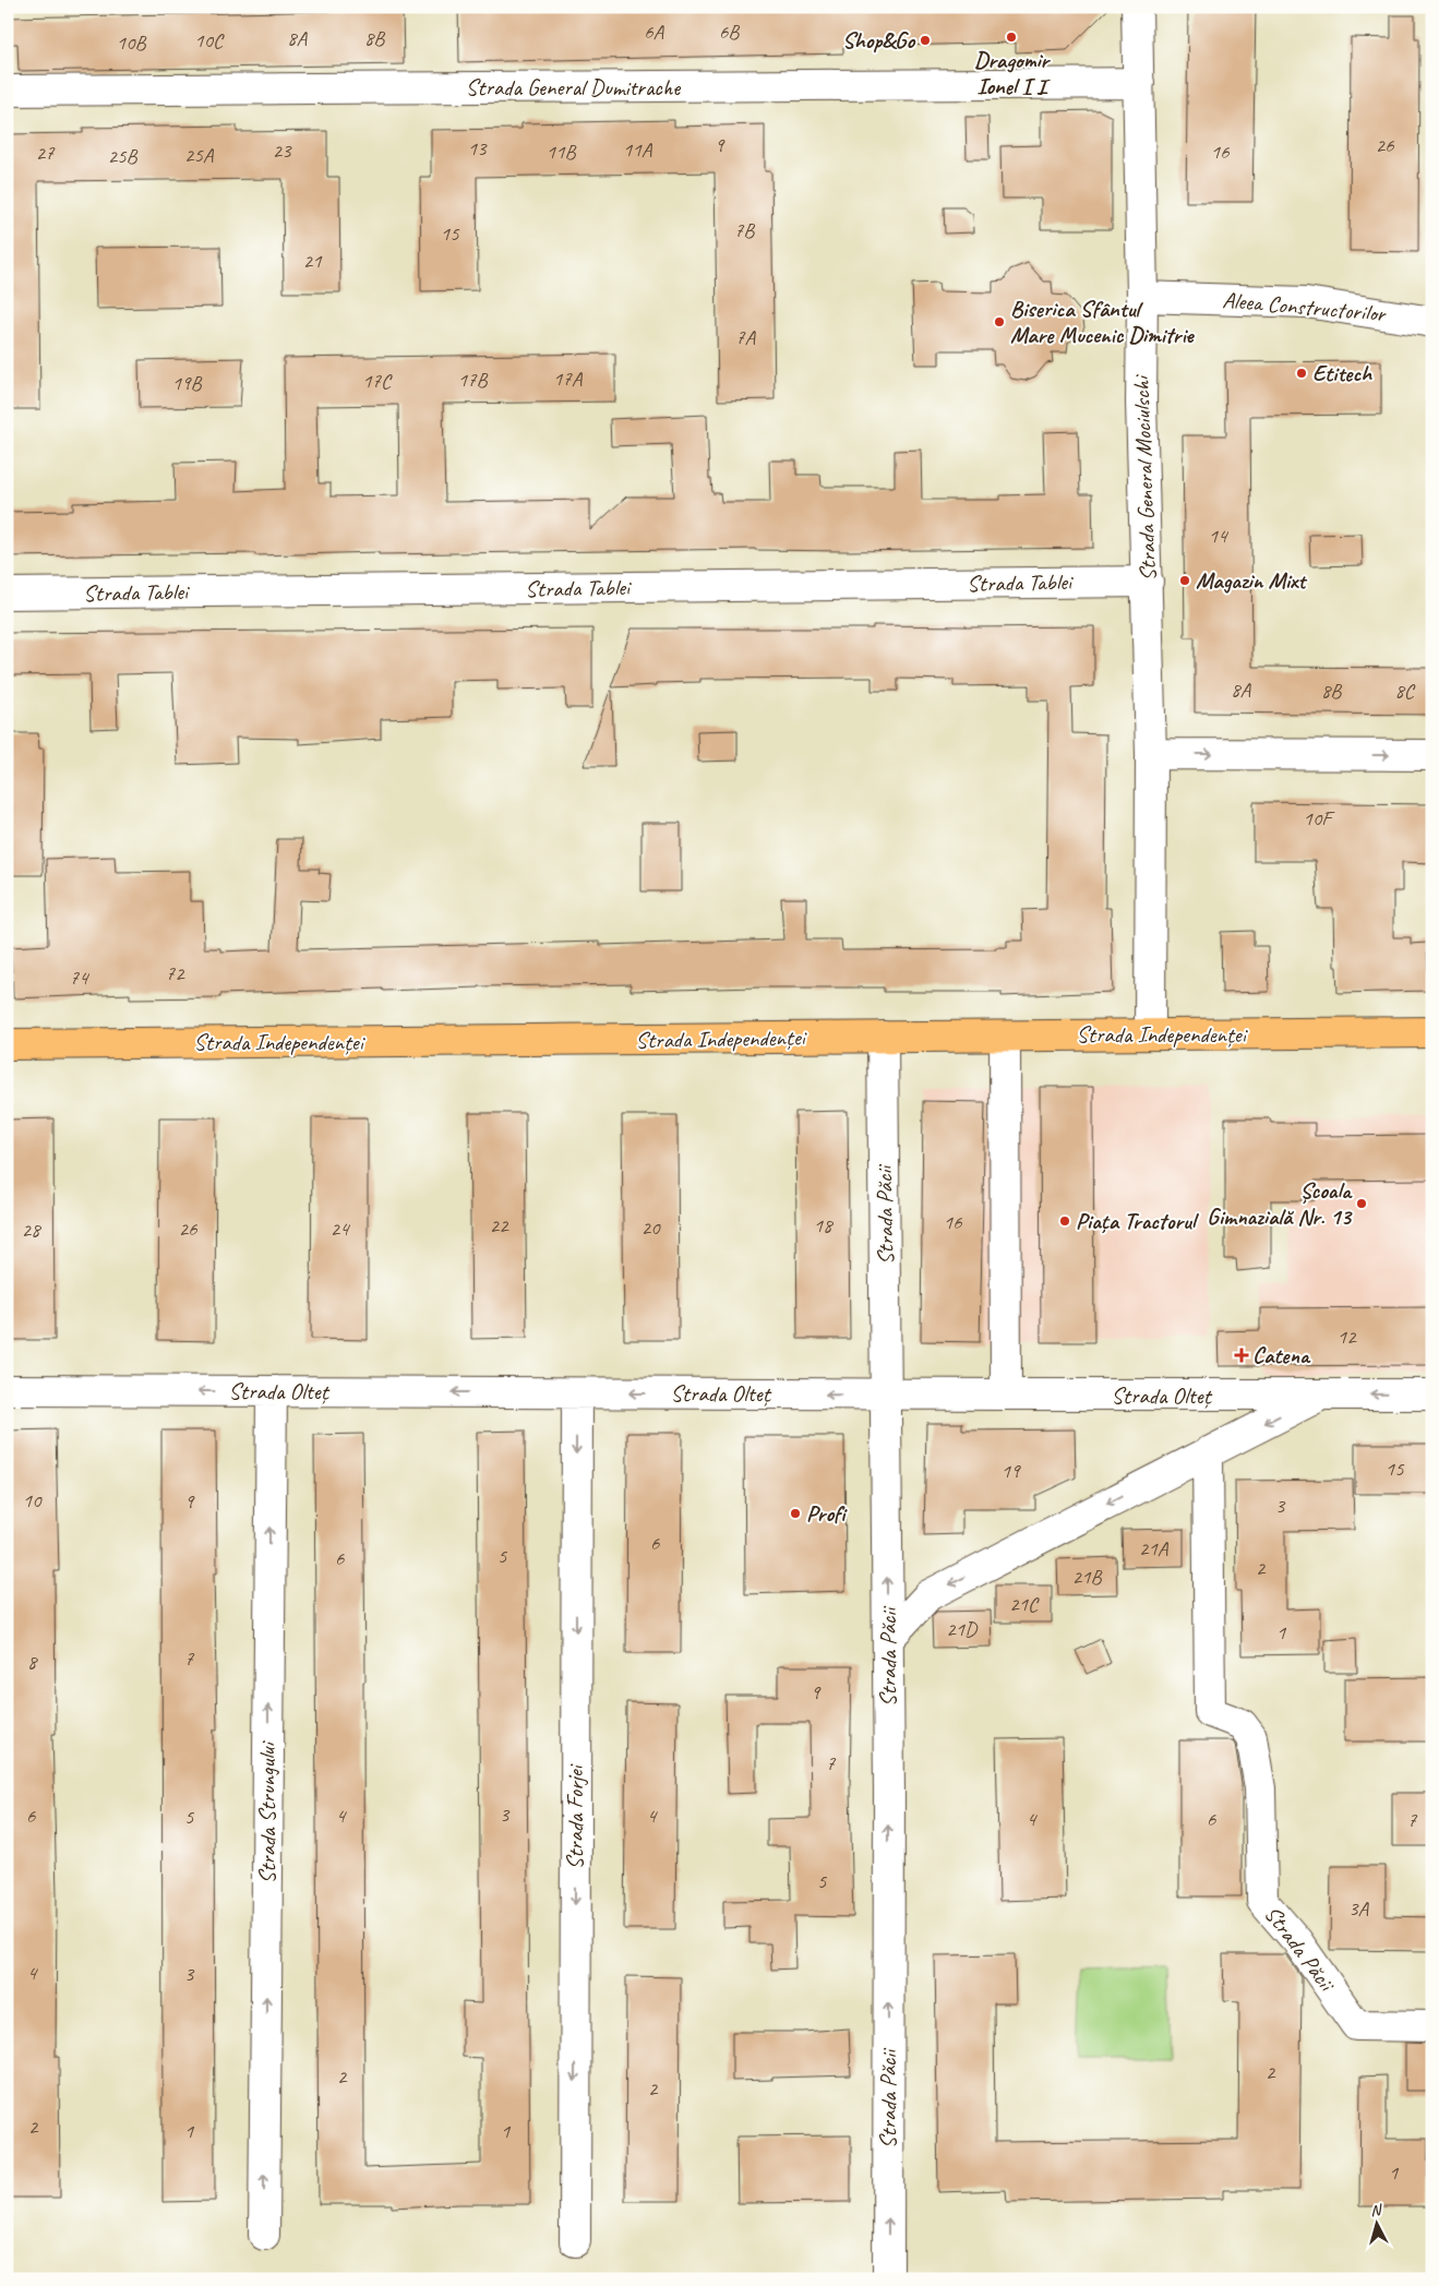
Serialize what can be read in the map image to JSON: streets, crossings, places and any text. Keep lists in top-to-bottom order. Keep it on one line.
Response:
{"streets":{"main road":["Strada Independenței"],"street":["Strada General Dumitrache","Aleea Constructorilor","Strada General Mociulschi","Strada Tablei","Strada Păcii","Strada Olteț","Strada Strungului","Strada Forjei"]},"crossings":[["Strada General Dumitrache","Strada General Mociulschi"],["Aleea Constructorilor","Strada General Mociulschi"],["Strada General Mociulschi","Strada Tablei"],["Strada General Mociulschi","Strada Independenței"],["Strada Independenței","Strada Păcii"],["Strada Păcii","Strada Olteț"],["Strada Olteț","Strada Strungului"],["Strada Olteț","Strada Forjei"]],"one_way":["Strada Păcii","Strada Olteț","Strada Strungului","Strada Forjei"],"places":{"other":["Dragomir Ionel I I","Shop&Go","Biserica Sfântul Mare Mucenic Dimitrie","Etitech","Magazin Mixt","Școala Gimnazială Nr. 13","Piața Tractorul","Profi"],"health":["Catena"]},"house_numbers":["6A","6B","8A","8B","10C","10B","9","26","13","11A","23","11B","16","27","25A","25B","7B","15","21","7A","17A","17B","17C","19B","14","8A","8B","8C","10F","72","74","16","22","18","20","26","24","28","12","15","19","10","9","3","6","21A","5","6","2","21B","21C","21D","1","7","8","9","7","3","6","4","4","5","4","6","7","5","3A","4","3","2","2","2","2","1","1","1"],"north":"top"}
